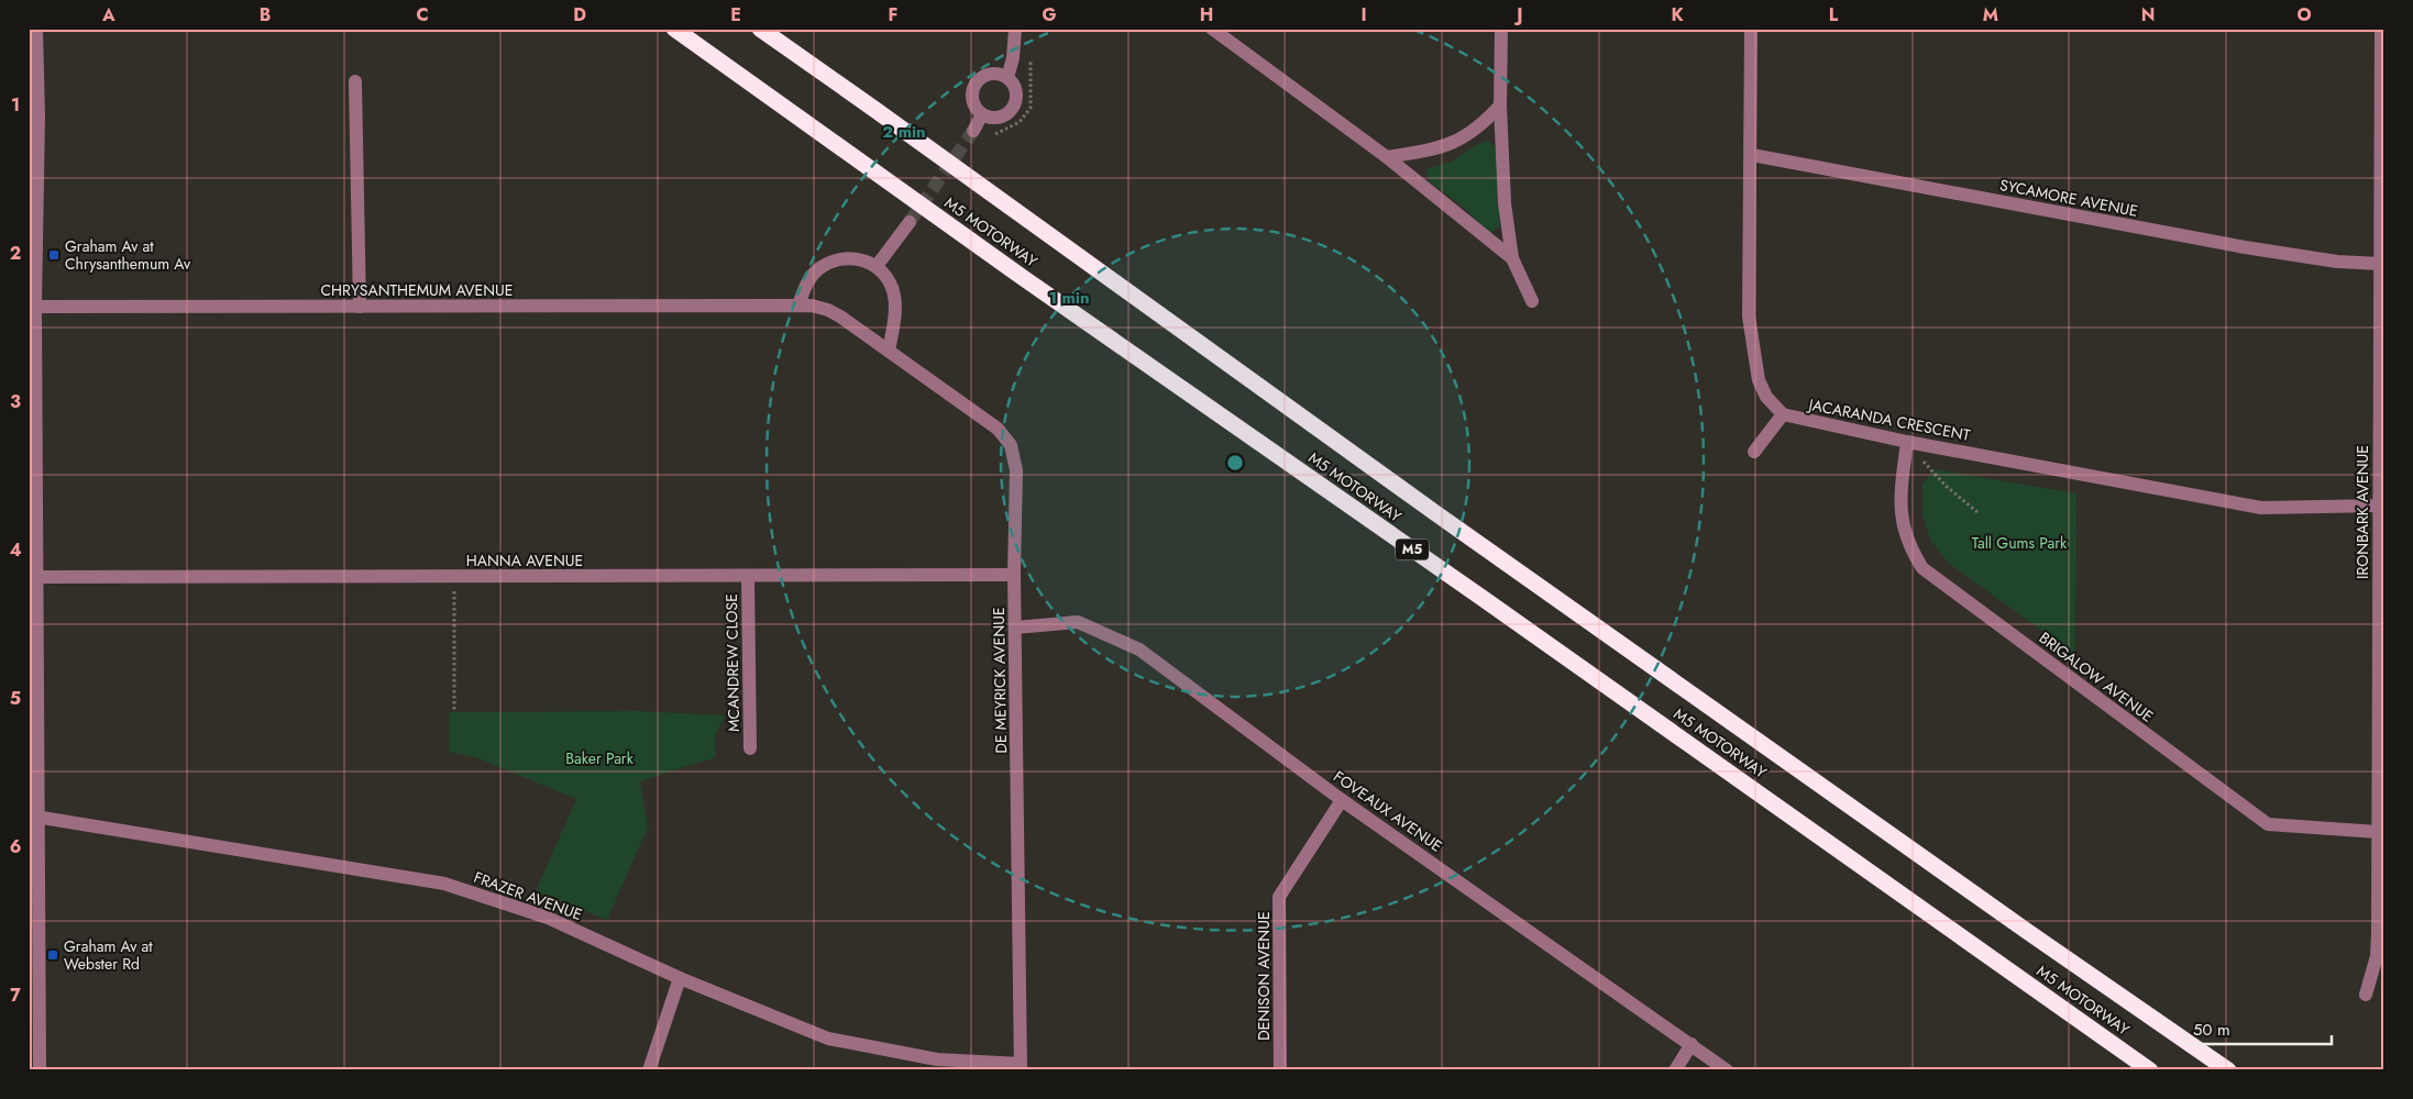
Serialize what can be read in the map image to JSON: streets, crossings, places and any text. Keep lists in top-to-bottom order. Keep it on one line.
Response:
{"streets":{"highway":["M5 MOTORWAY","M5"],"street":["SYCAMORE AVENUE","CHRYSANTHEMUM AVENUE","JACARANDA CRESCENT","IRONBARK AVENUE","HANNA AVENUE","MCANDREW CLOSE","BRIGALOW AVENUE","DE MEYRICK AVENUE","FOVEAUX AVENUE","FRAZER AVENUE","DENISON AVENUE"]},"crossings":[["SYCAMORE AVENUE","IRONBARK AVENUE"],["CHRYSANTHEMUM AVENUE","DE MEYRICK AVENUE"],["JACARANDA CRESCENT","IRONBARK AVENUE"],["JACARANDA CRESCENT","BRIGALOW AVENUE"],["IRONBARK AVENUE","BRIGALOW AVENUE"],["HANNA AVENUE","MCANDREW CLOSE"],["HANNA AVENUE","DE MEYRICK AVENUE"],["DE MEYRICK AVENUE","FOVEAUX AVENUE"],["DE MEYRICK AVENUE","FRAZER AVENUE"],["FOVEAUX AVENUE","DENISON AVENUE"]],"parks":["Tall Gums Park","Baker Park"],"places":{"transit":["Graham Av at Chrysanthemum Av","Graham Av at Webster Rd"]},"scale_bar":"50 m","grid":{"columns":["A","B","C","D","E","F","G","H","I","J","K","L","M","N","O"],"rows":["1","2","3","4","5","6","7"]},"rings":["2 min","1 min"]}
